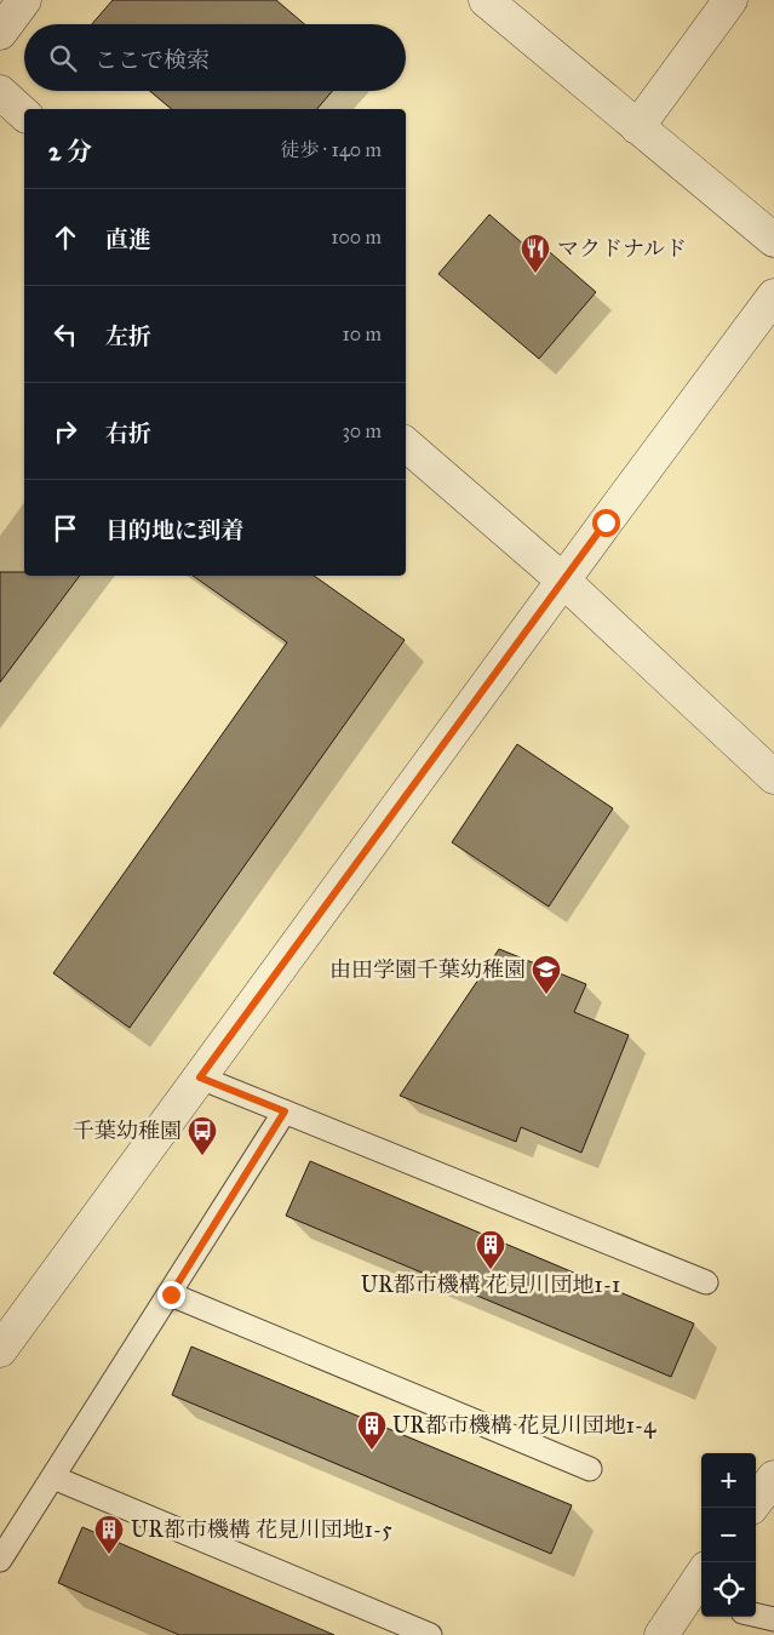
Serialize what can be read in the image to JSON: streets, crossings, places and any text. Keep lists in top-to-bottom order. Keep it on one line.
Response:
{"places":{"restaurant":["マクドナルド"],"school or university":["由田学園千葉幼稚園"],"bus stop":["千葉幼稚園"],"building":["UR都市機構 花見川団地1-1","UR都市機構 花見川団地1-4","UR都市機構 花見川団地1-5"]},"page":{"search":"ここで検索","heading":["2 分","徒歩 · 140 m"],"list":[["直進","100 m"],["左折","10 m"],["右折","30 m"],"目的地に到着"],"map_buttons":["+","−"]}}
